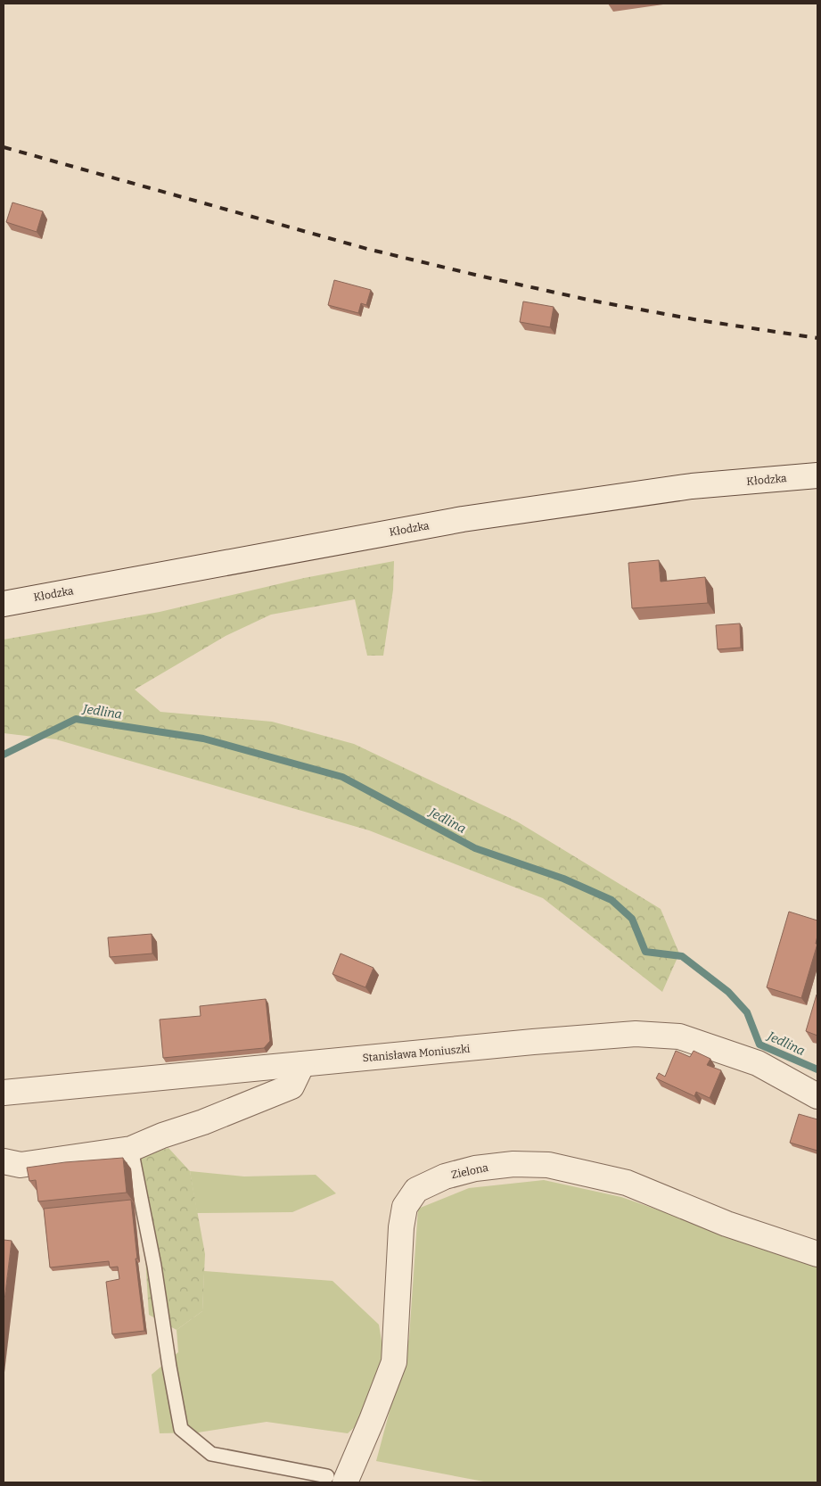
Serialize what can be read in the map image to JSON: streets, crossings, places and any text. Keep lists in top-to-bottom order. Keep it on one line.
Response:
{"streets":{"street":["Kłodzka","Stanisława Moniuszki","Zielona"]},"water":["Jedlina"]}
